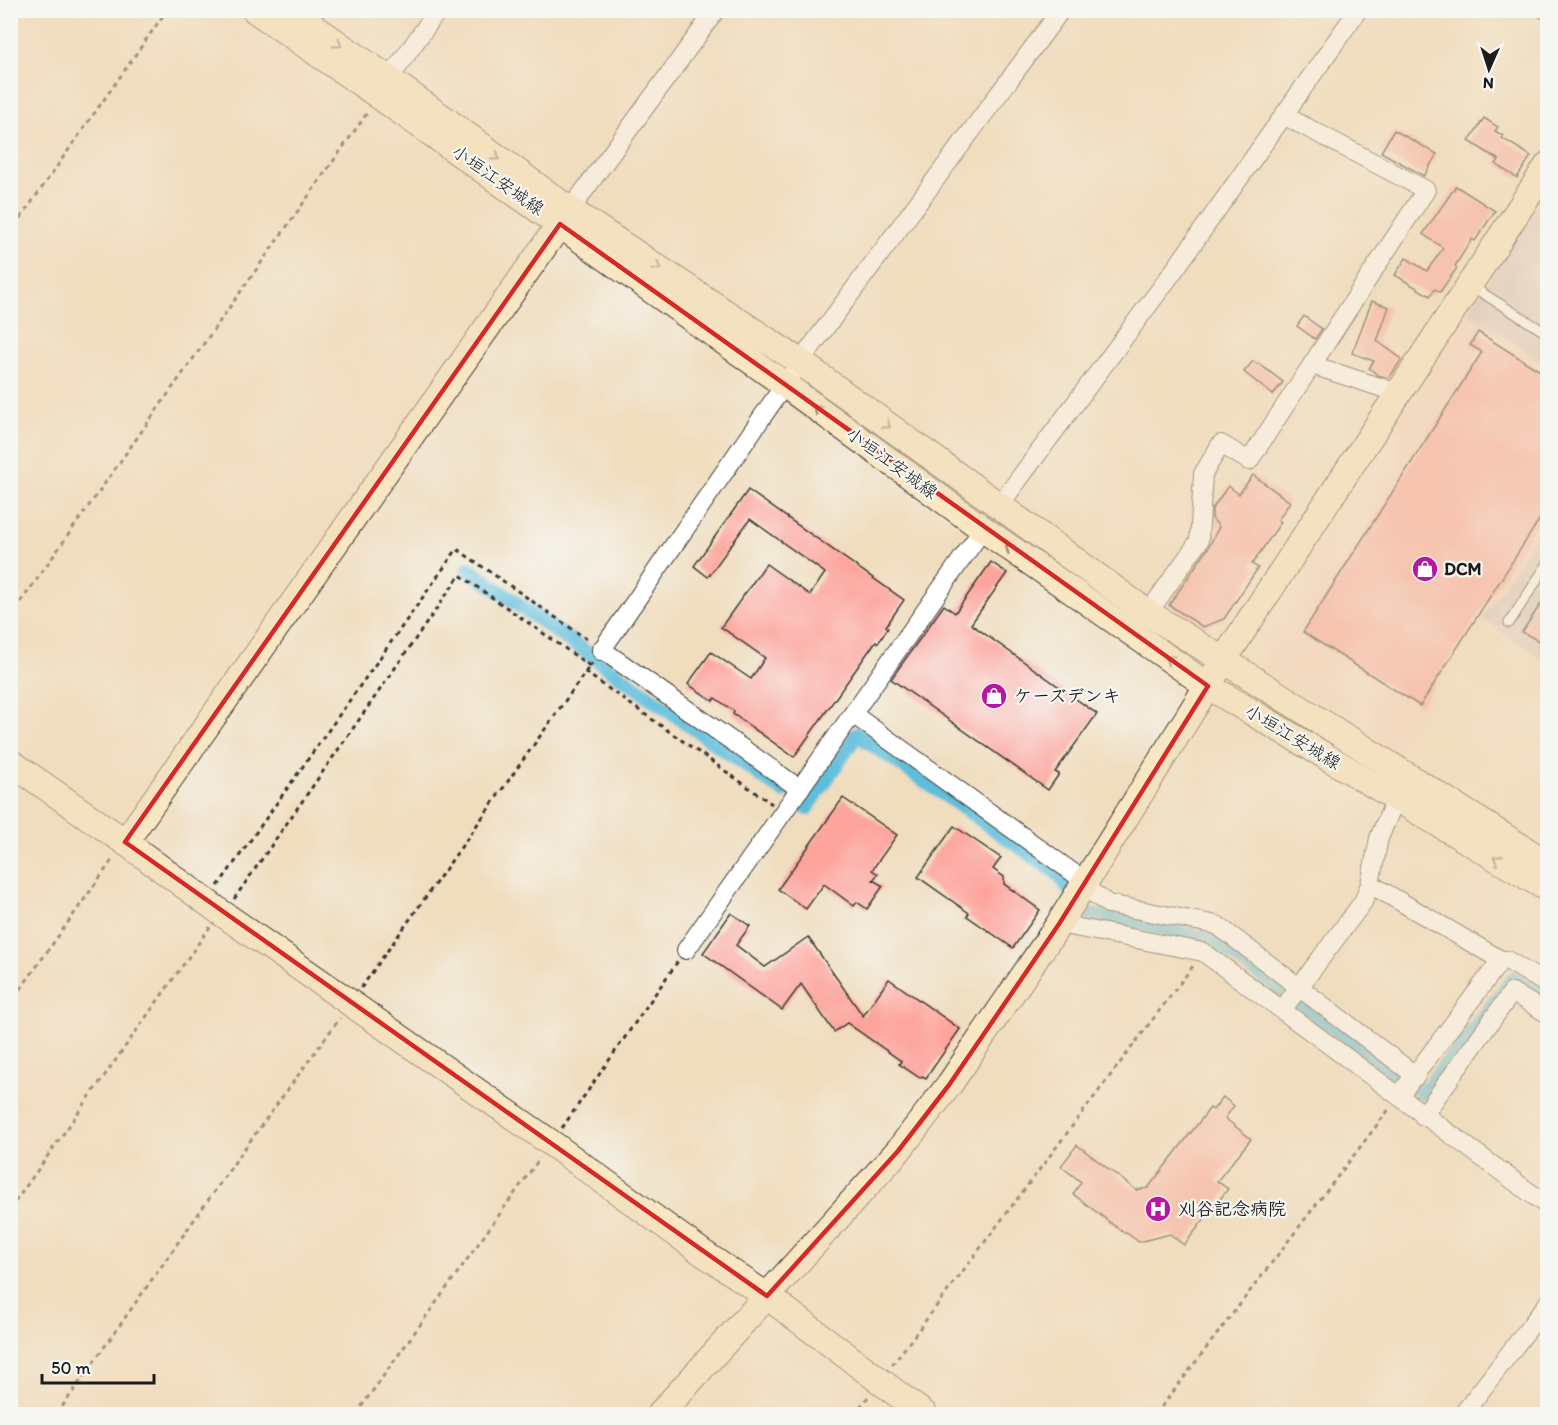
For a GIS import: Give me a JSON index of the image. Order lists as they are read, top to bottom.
{
  "streets": {
    "street": ["小垣江安城線"]
  },
  "places": {
    "shop": ["DCM", "ケーズデンキ"],
    "hospital": ["刈谷記念病院"]
  },
  "scale_bar": "50 m",
  "north": "bottom"
}
